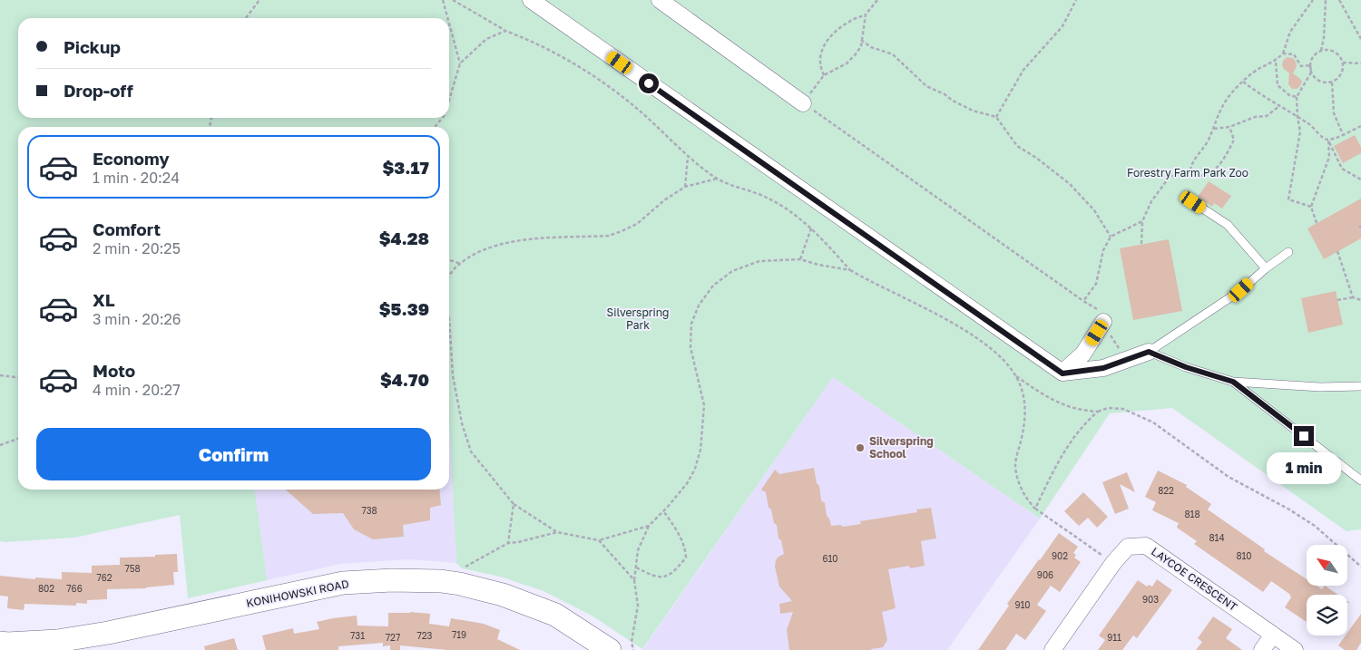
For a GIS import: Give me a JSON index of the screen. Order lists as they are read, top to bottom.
{
  "streets": {
    "street": ["LAYCOE CRESCENT", "KONIHOWSKI ROAD"]
  },
  "parks": ["Forestry Farm Park Zoo", "Silverspring Park"],
  "places": ["Silverspring School"],
  "house_numbers": [
    "822",
    "738",
    "818",
    "814",
    "902",
    "810",
    "610",
    "758",
    "906",
    "762",
    "802",
    "766",
    "903",
    "910",
    "719",
    "731",
    "723",
    "727",
    "911"
  ],
  "north": "top left",
  "page": {
    "banner": ["Pickup", "Drop-off"],
    "list": [
      {
        "name": "Economy",
        "note": "1 min · 20:24",
        "value": "$3.17"
      },
      {
        "name": "Comfort",
        "note": "2 min · 20:25",
        "value": "$4.28"
      },
      {
        "name": "XL",
        "note": "3 min · 20:26",
        "value": "$5.39"
      },
      {
        "name": "Moto",
        "note": "4 min · 20:27",
        "value": "$4.70"
      }
    ],
    "buttons": "Confirm",
    "bubble": "1 min"
  }
}
